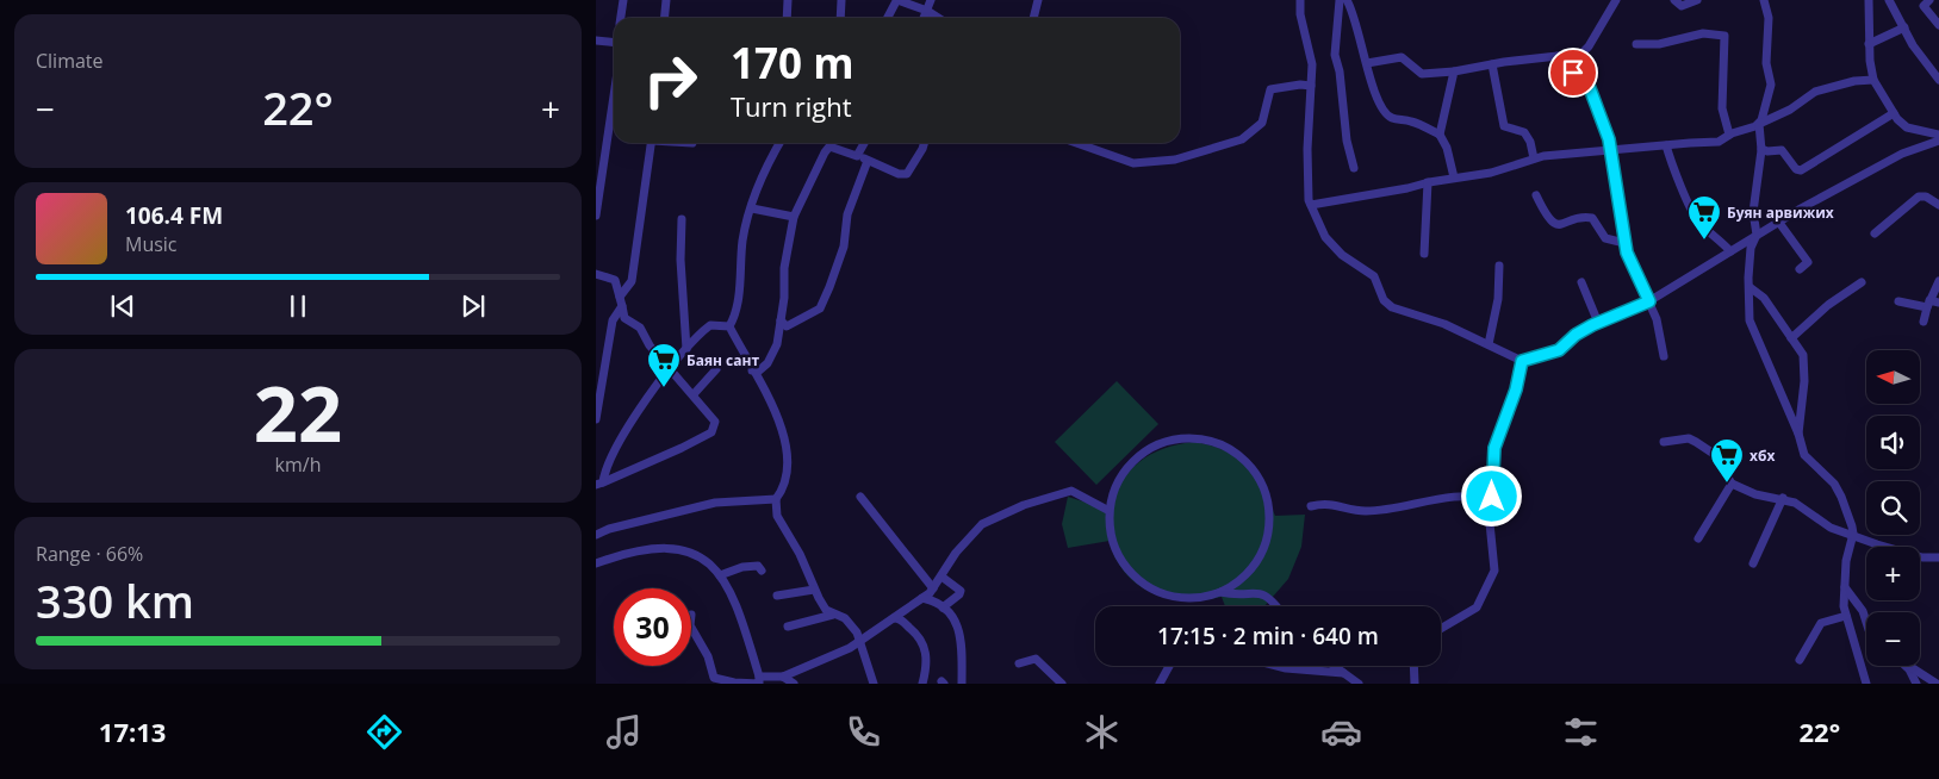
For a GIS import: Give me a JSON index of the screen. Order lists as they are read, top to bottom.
{
  "places": {
    "supermarket": ["Буян арвижих", "Баян сант", "хбх"]
  },
  "north": "left",
  "page": {
    "tile": [
      "Climate",
      ["22", "km/h"],
      ["Range · 66%", "330 km"]
    ],
    "turn": ["170 m", "Turn right"],
    "heat": ["−", "22°", "+"],
    "song": ["106.4 FM", "Music"],
    "map_buttons": ["+", "−"],
    "limit": "30",
    "trip": "17:15 · 2 min · 640 m",
    "tabs": ["17:13", "22°"]
  }
}
